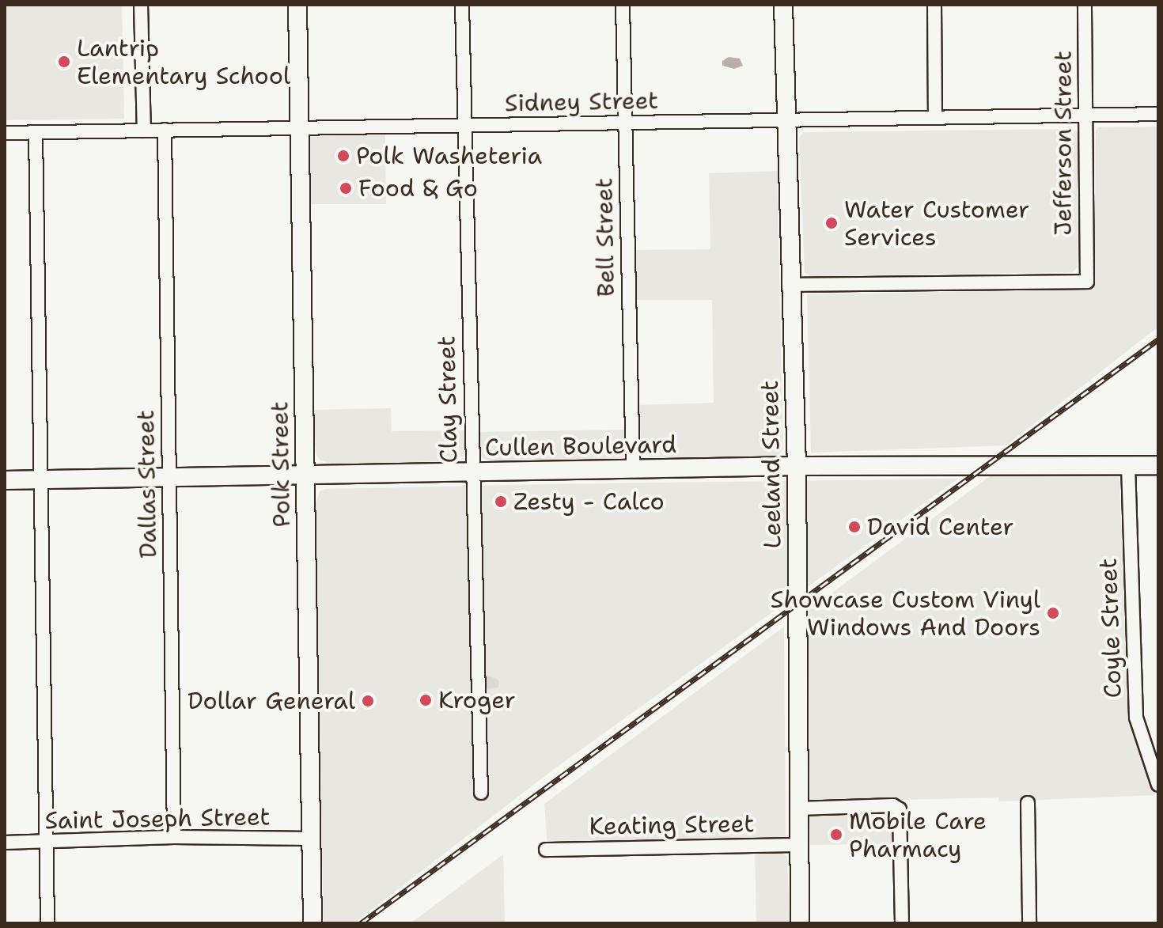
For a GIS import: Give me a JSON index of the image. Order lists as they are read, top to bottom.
{
  "streets": {
    "main road": ["Cullen Boulevard", "Polk Street", "Leeland Street"],
    "street": [
      "Sidney Street",
      "Jefferson Street",
      "Bell Street",
      "Clay Street",
      "Dallas Street",
      "Coyle Street",
      "Saint Joseph Street",
      "Keating Street"
    ]
  },
  "crossings": [
    ["Sidney Street", "Jefferson Street"],
    ["Sidney Street", "Bell Street"],
    ["Sidney Street", "Clay Street"],
    ["Sidney Street", "Polk Street"],
    ["Sidney Street", "Leeland Street"],
    ["Sidney Street", "Dallas Street"],
    ["Jefferson Street", "Leeland Street"],
    ["Bell Street", "Cullen Boulevard"],
    ["Clay Street", "Cullen Boulevard"],
    ["Cullen Boulevard", "Polk Street"],
    ["Cullen Boulevard", "Leeland Street"],
    ["Cullen Boulevard", "Dallas Street"],
    ["Cullen Boulevard", "Coyle Street"],
    ["Polk Street", "Saint Joseph Street"],
    ["Leeland Street", "Keating Street"],
    ["Dallas Street", "Saint Joseph Street"]
  ],
  "places": [
    "Lantrip Elementary School",
    "Polk Washeteria",
    "Food & Go",
    "Water Customer Services",
    "Zesty - Calco",
    "David Center",
    "Showcase Custom Vinyl Windows And Doors",
    "Kroger",
    "Dollar General",
    "Mobile Care Pharmacy"
  ]
}
